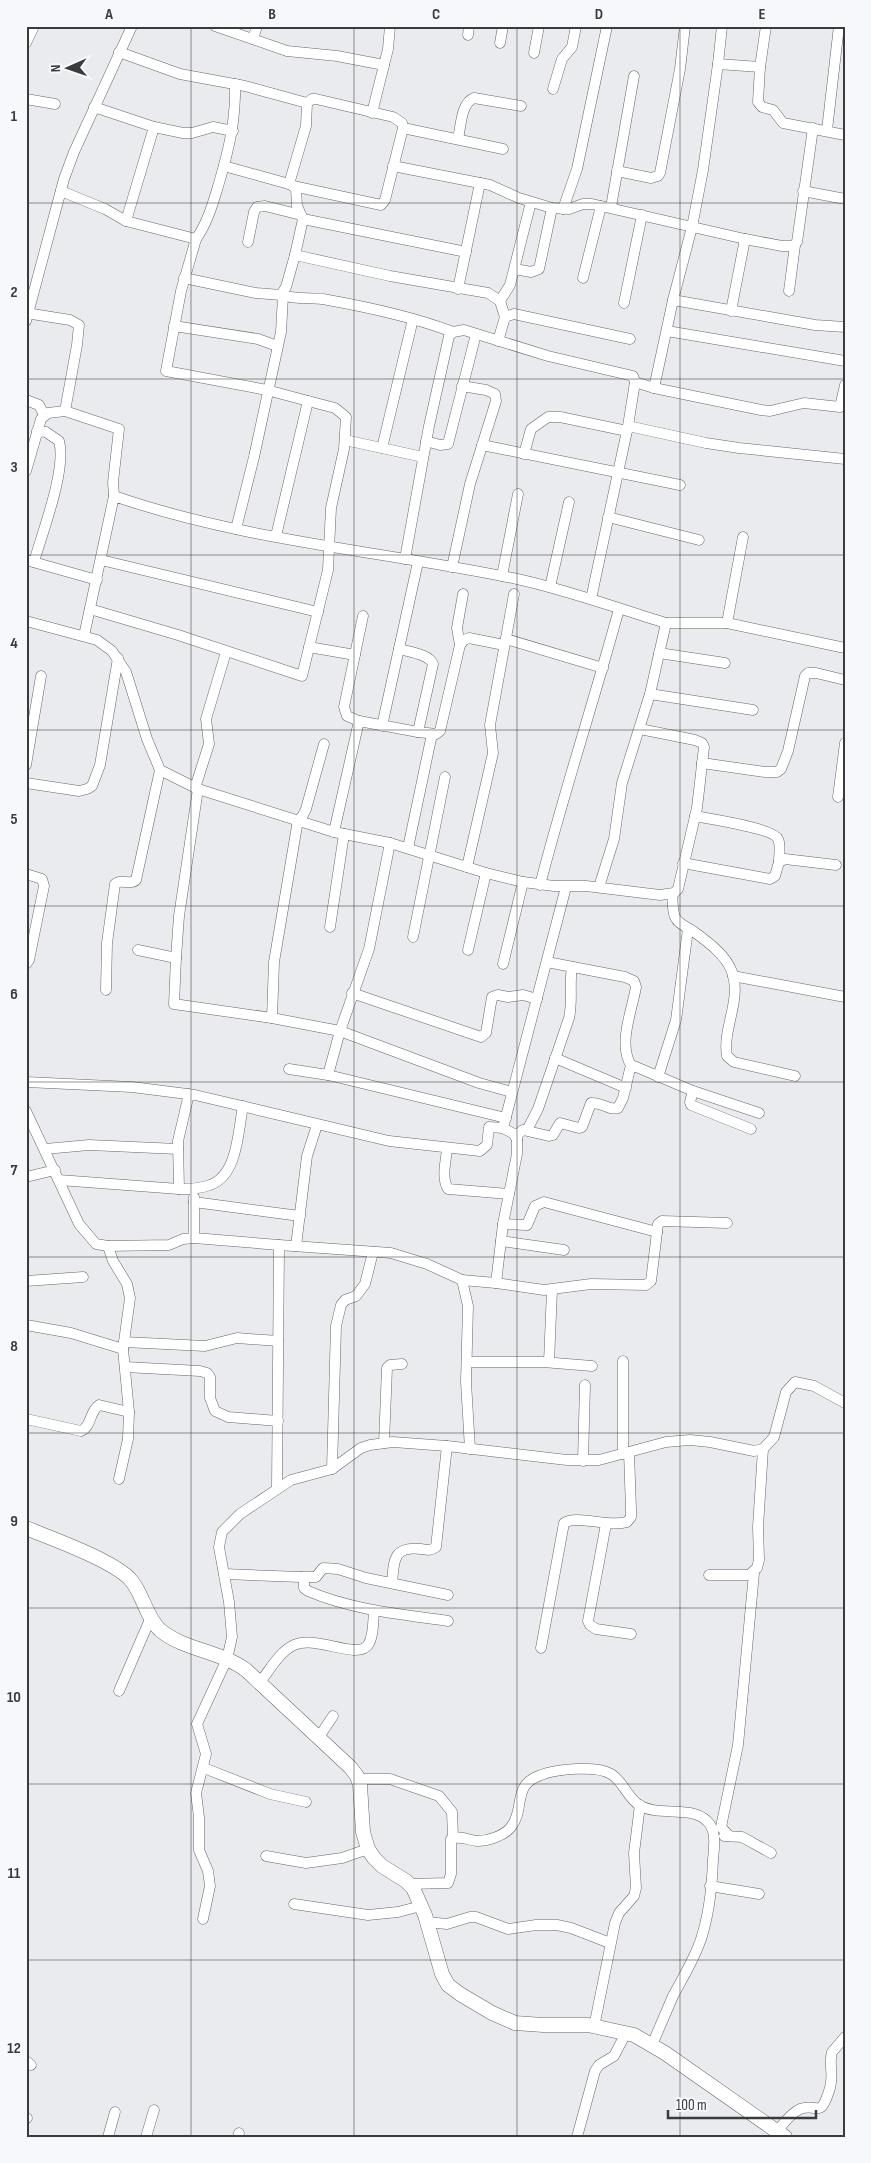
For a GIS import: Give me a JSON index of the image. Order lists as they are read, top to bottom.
{
  "scale_bar": "100 m",
  "north": "left",
  "grid": {
    "columns": [
      "A",
      "B",
      "C",
      "D",
      "E"
    ],
    "rows": [
      "1",
      "2",
      "3",
      "4",
      "5",
      "6",
      "7",
      "8",
      "9",
      "10",
      "11",
      "12"
    ]
  }
}
